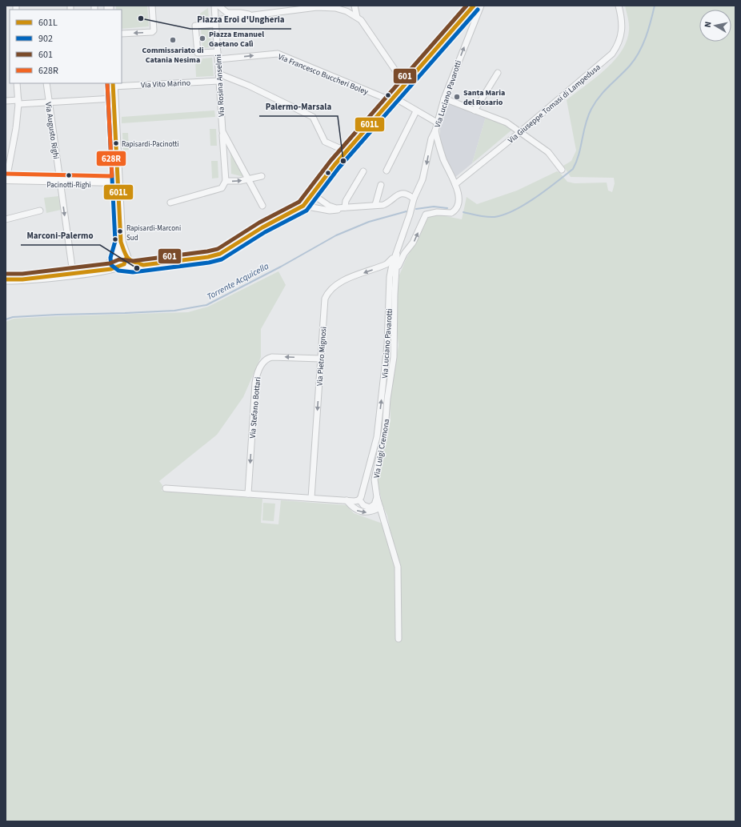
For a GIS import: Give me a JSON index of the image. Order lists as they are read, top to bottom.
{
  "streets": {
    "street": [
      "Via Francesco Buccheri Boley",
      "Via Vito Marino",
      "Via Rosina Anselmi",
      "Via Luciano Pavarotti",
      "Via Giuseppe Tomasi di Lampedusa",
      "Via Augusto Righi",
      "Via Pietro Mignosi",
      "Via Stefano Bottari",
      "Via Luigi Cremona"
    ]
  },
  "crossings": [
    ["Via Francesco Buccheri Boley", "Via Rosina Anselmi"],
    ["Via Francesco Buccheri Boley", "Via Luciano Pavarotti"],
    ["Via Vito Marino", "Via Rosina Anselmi"],
    ["Via Luciano Pavarotti", "Via Pietro Mignosi"],
    ["Via Luciano Pavarotti", "Via Luigi Cremona"],
    ["Via Giuseppe Tomasi di Lampedusa", "Via Luigi Cremona"],
    ["Via Pietro Mignosi", "Via Stefano Bottari"]
  ],
  "one_way": ["Via Augusto Righi", "Via Pietro Mignosi"],
  "water": ["Torrente Acquicella"],
  "places": [
    "Piazza Eroi d'Ungheria",
    "Piazza Emanuel Gaetano Calì",
    "Commissariato di Catania Nesima",
    "Santa Maria del Rosario",
    "Rapisardi-Pacinotti",
    "Palermo-Marsala",
    "Pacinotti-Righi",
    "Rapisardi-Marconi Sud",
    "Marconi-Palermo"
  ],
  "lines": [
    "transit line 601L",
    "transit line 601",
    "transit line 902",
    "transit line 628R"
  ],
  "legend": [
    "601L",
    "902",
    "601",
    "628R"
  ],
  "north": "left"
}
